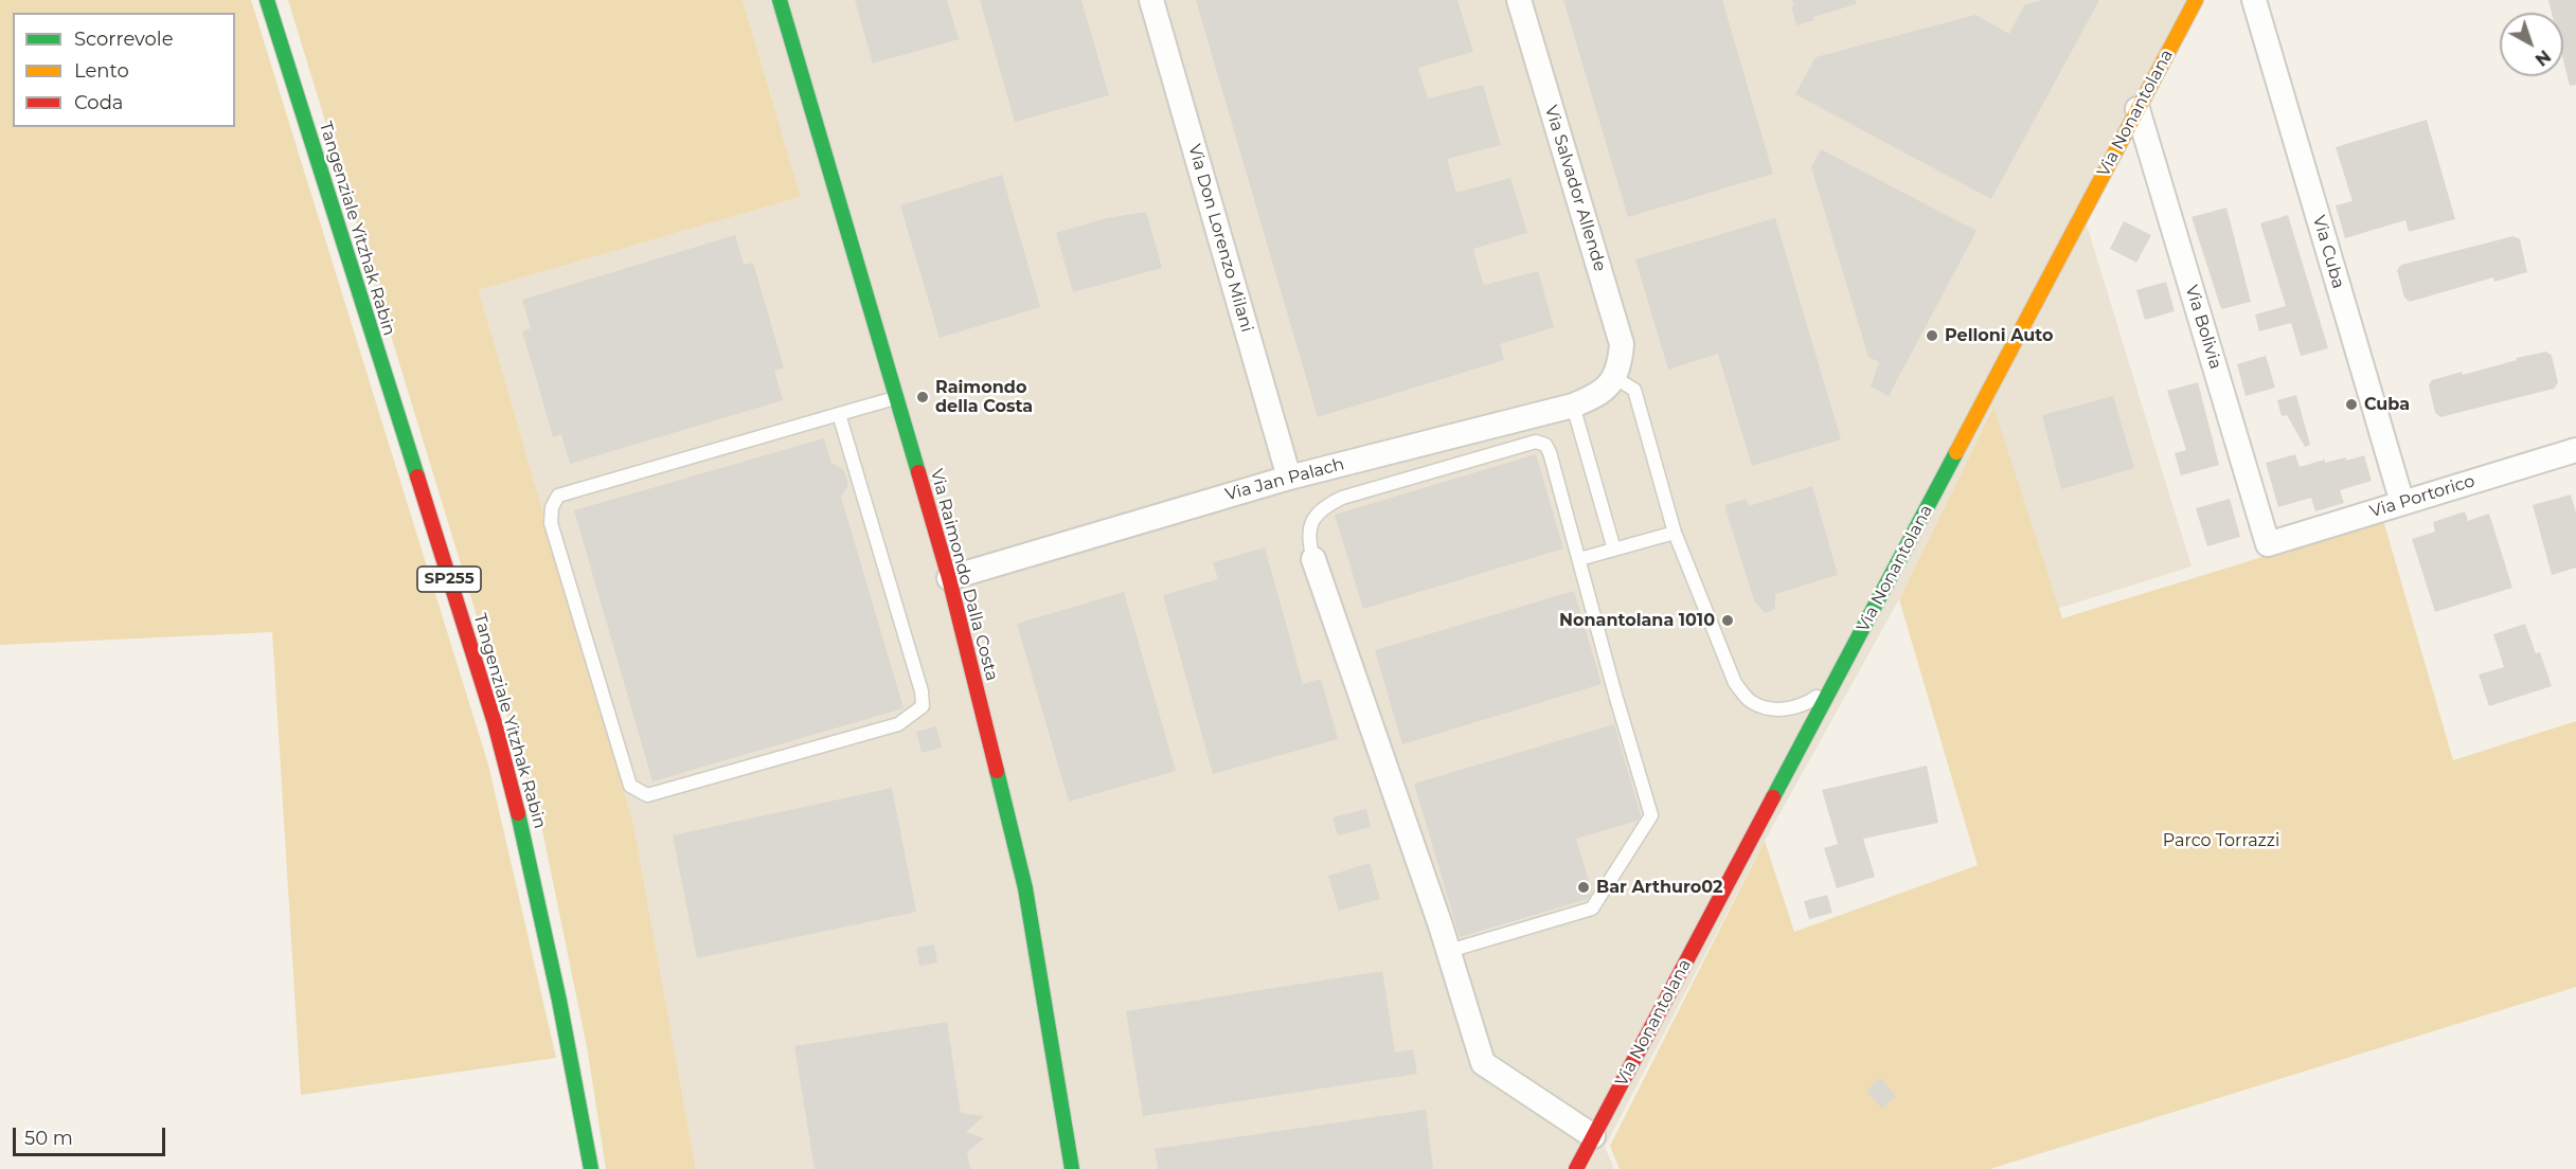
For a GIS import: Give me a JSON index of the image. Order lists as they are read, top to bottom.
{
  "streets": {
    "main road": [
      "Via Nonantolana",
      "Tangenziale Yitzhak Rabin",
      "Via Raimondo Dalla Costa",
      "SP255"
    ],
    "street": [
      "Via Salvador Allende",
      "Via Don Lorenzo Milani",
      "Via Cuba",
      "Via Bolivia",
      "Via Jan Palach",
      "Via Portorico"
    ]
  },
  "crossings": [
    ["Via Nonantolana", "Via Bolivia"],
    ["Via Salvador Allende", "Via Jan Palach"],
    ["Via Don Lorenzo Milani", "Via Jan Palach"],
    ["Via Cuba", "Via Portorico"],
    ["Via Bolivia", "Via Portorico"],
    ["Via Jan Palach", "Via Raimondo Dalla Costa"]
  ],
  "parks": ["Parco Torrazzi"],
  "places": [
    "Pelloni Auto",
    "Raimondo della Costa",
    "Cuba",
    "Nonantolana 1010",
    "Bar Arthuro02"
  ],
  "legend": ["Scorrevole", "Lento", "Coda"],
  "scale_bar": "50 m",
  "north": "bottom right"
}
